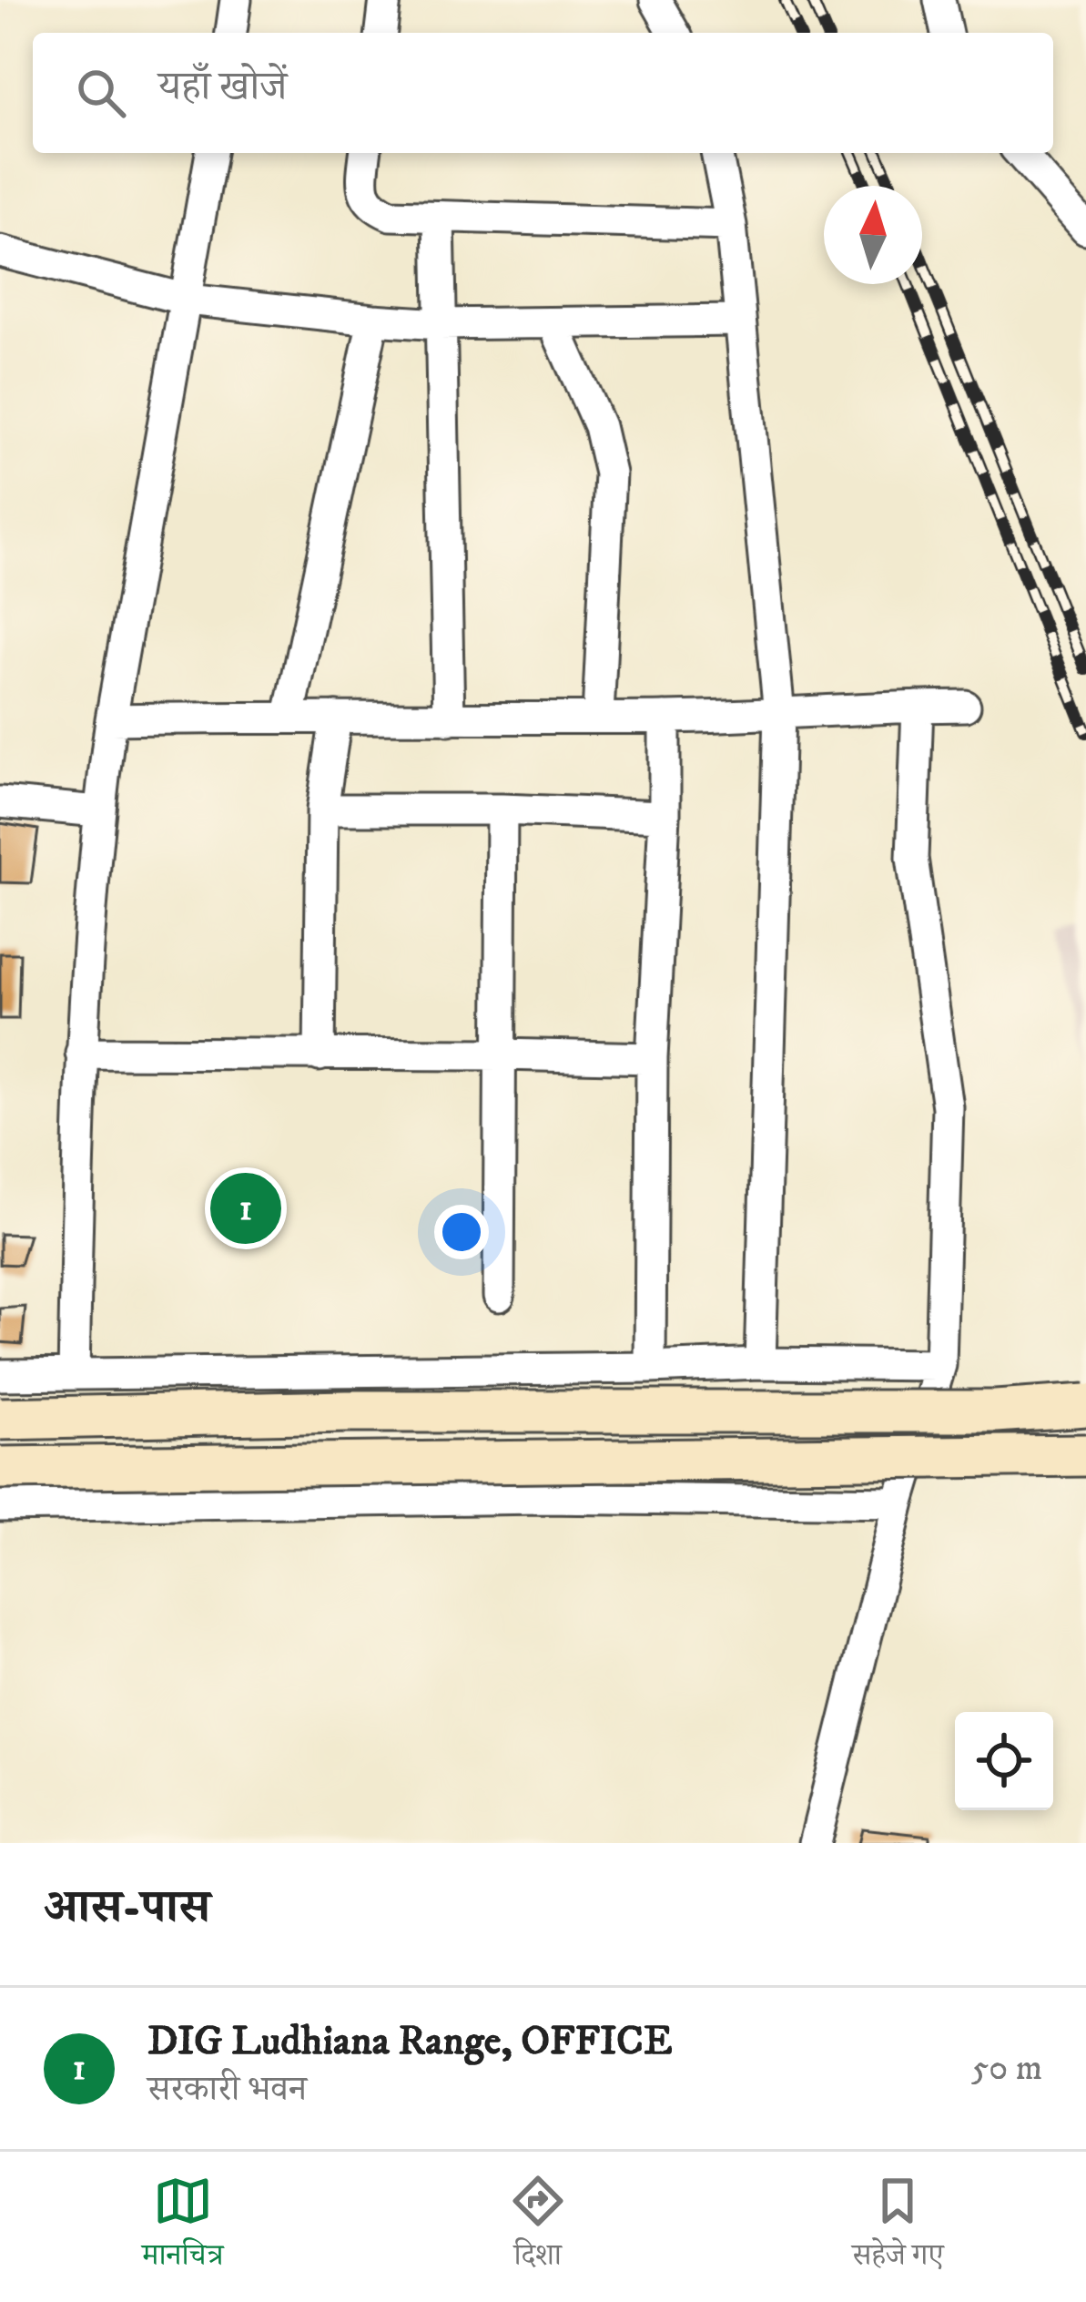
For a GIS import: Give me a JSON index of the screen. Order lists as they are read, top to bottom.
{
  "north": "top",
  "page": {
    "search": "यहाँ खोजें",
    "pins": "1",
    "heading": "आस-पास",
    "list": [
      {
        "mark": "1",
        "name": "DIG Ludhiana Range, OFFICE",
        "note": "सरकारी भवन",
        "value": "50 m"
      }
    ],
    "nav": ["मानचित्र", "दिशा", "सहेजे गए"]
  }
}
